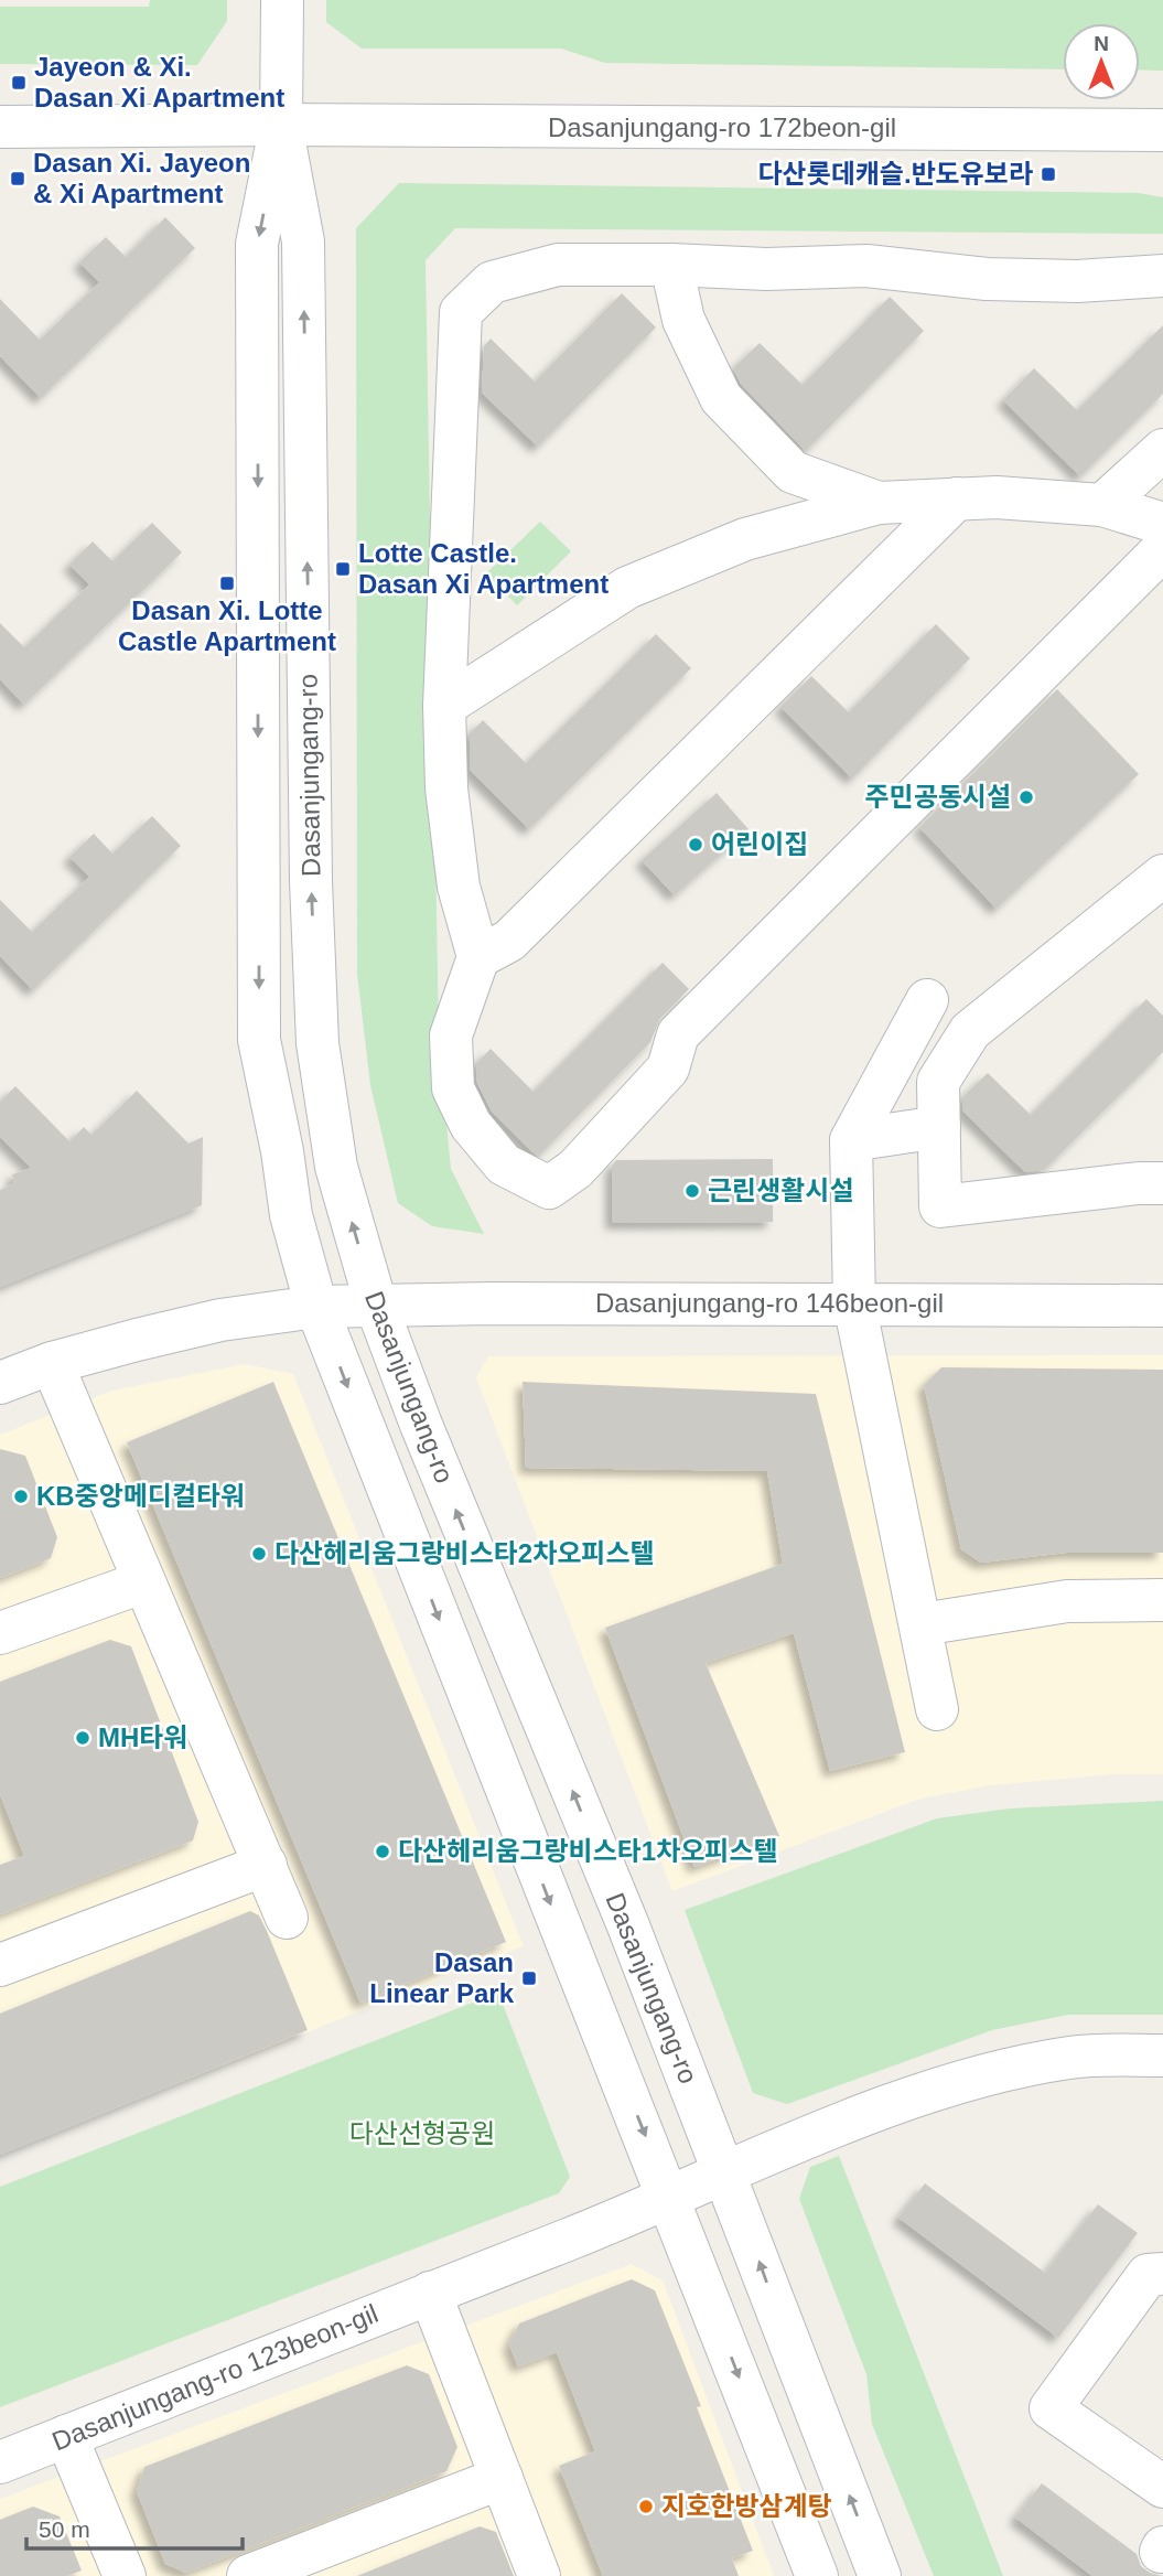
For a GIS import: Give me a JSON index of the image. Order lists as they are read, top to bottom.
{
  "streets": {
    "street": [
      "Dasanjungang-ro 172beon-gil",
      "Dasanjungang-ro",
      "Dasanjungang-ro 146beon-gil",
      "Dasanjungang-ro 123beon-gil"
    ]
  },
  "crossings": [
    ["Dasanjungang-ro 172beon-gil", "Dasanjungang-ro"],
    ["Dasanjungang-ro", "Dasanjungang-ro 146beon-gil"],
    ["Dasanjungang-ro", "Dasanjungang-ro 123beon-gil"]
  ],
  "parks": ["다산선형공원"],
  "places": {
    "transit": [
      "Jayeon & Xi. Dasan Xi Apartment",
      "다산롯데캐슬.반도유보라",
      "Dasan Xi. Jayeon & Xi Apartment",
      "Lotte Castle. Dasan Xi Apartment",
      "Dasan Xi. Lotte Castle Apartment",
      "Dasan Linear Park"
    ],
    "other": [
      "주민공동시설",
      "어린이집",
      "근린생활시설",
      "KB중앙메디컬타워",
      "다산헤리움그랑비스타2차오피스텔",
      "MH타워",
      "다산헤리움그랑비스타1차오피스텔",
      "지호한방삼계탕"
    ]
  },
  "scale_bar": "50 m",
  "north": "top"
}
